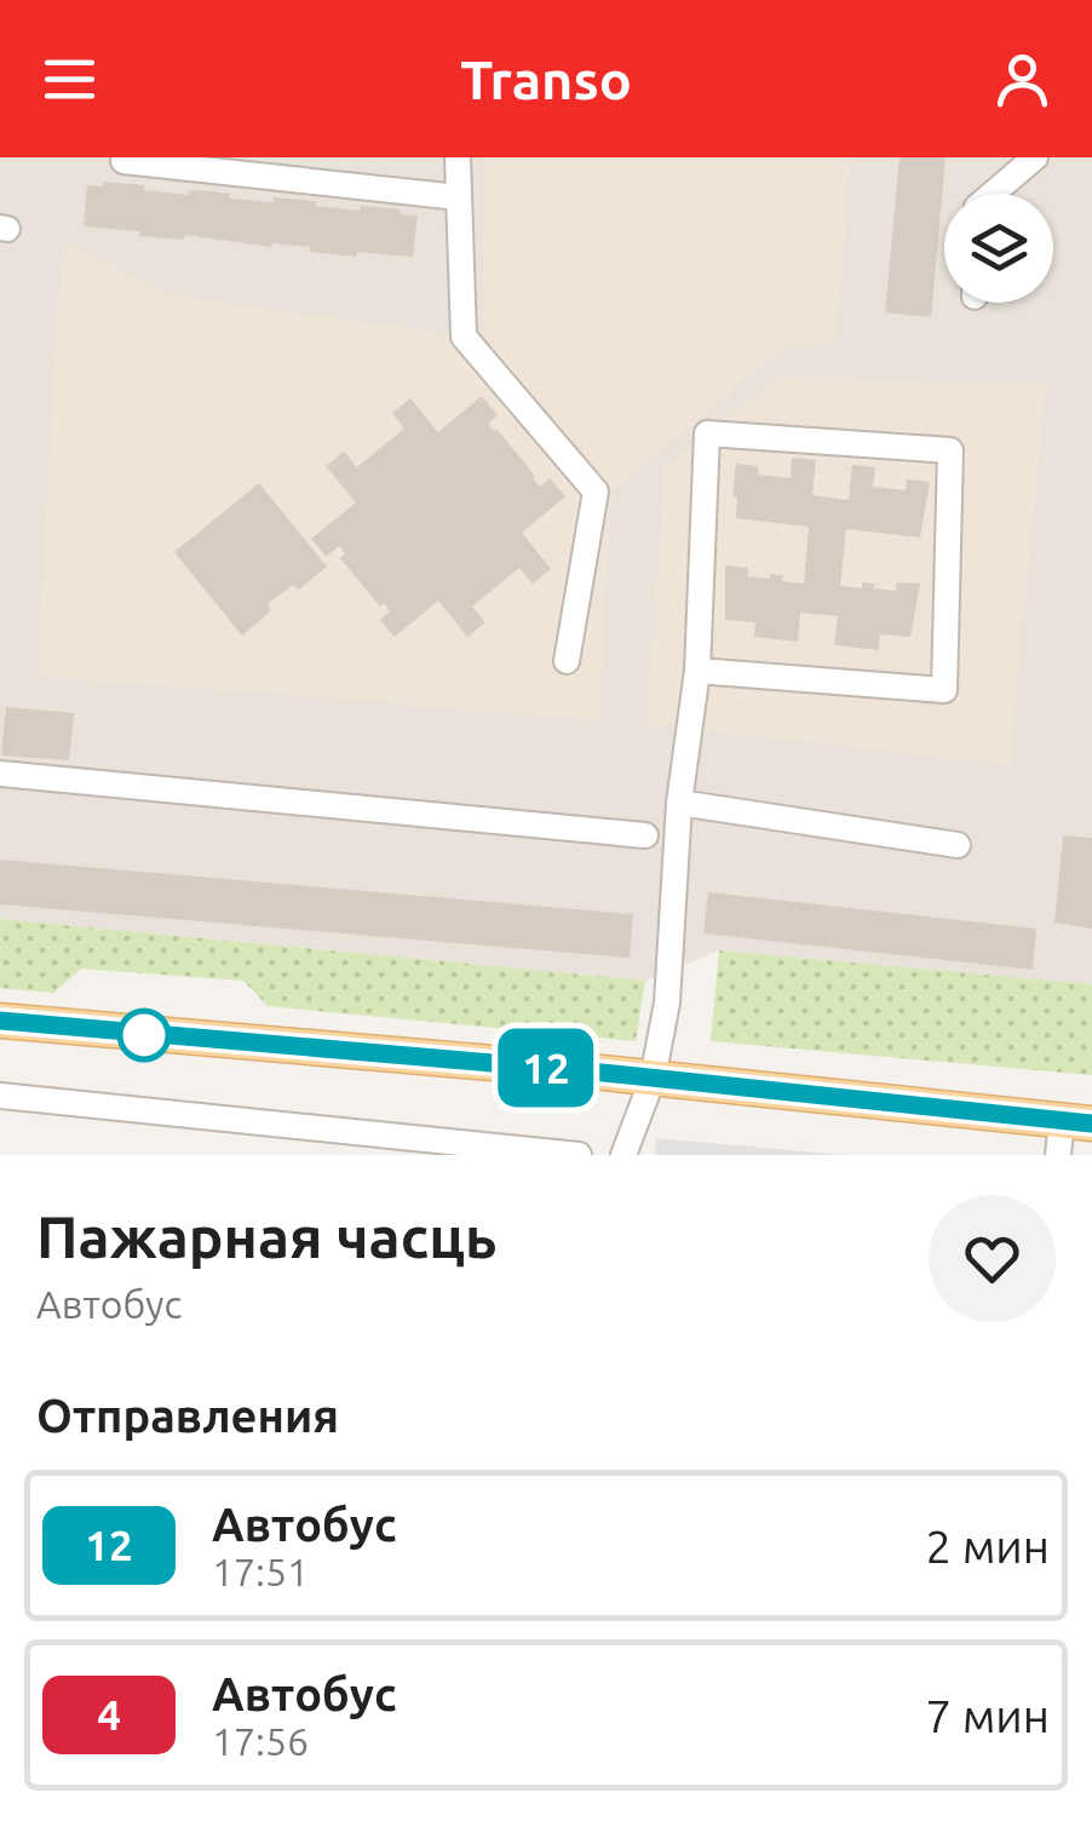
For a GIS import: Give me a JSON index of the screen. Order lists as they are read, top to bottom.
{
  "lines": ["bus line 12"],
  "page": {
    "header": "Transo",
    "on_map": "12",
    "heading": [
      ["Пажарная часць", "Автобус"],
      "Отправления"
    ],
    "list": [
      {
        "mark": "12",
        "name": "Автобус",
        "note": "17:51",
        "value": "2 мин"
      },
      {
        "mark": "4",
        "name": "Автобус",
        "note": "17:56",
        "value": "7 мин"
      }
    ]
  }
}
